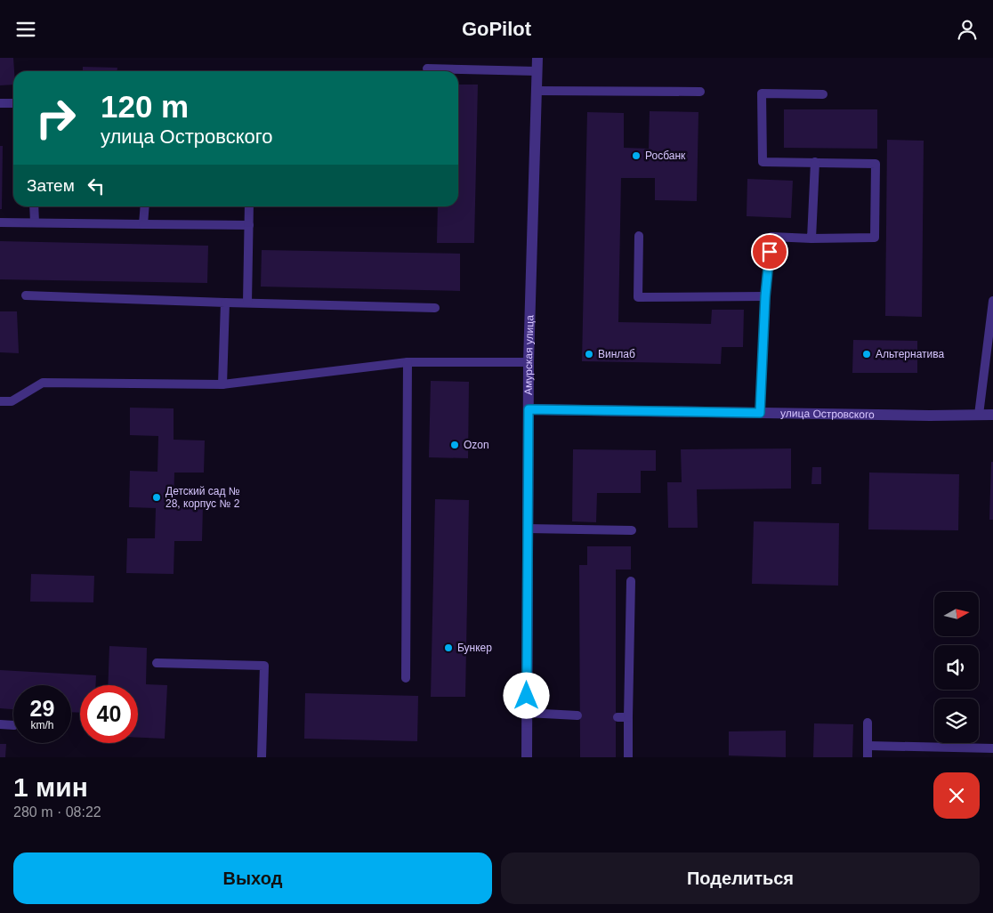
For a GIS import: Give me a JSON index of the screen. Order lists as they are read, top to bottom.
{
  "streets": {
    "street": ["Амурская улица", "улица Островского"]
  },
  "crossings": [
    ["Амурская улица", "улица Островского"]
  ],
  "places": [
    "Росбанк",
    "Винлаб",
    "Альтернатива",
    "Ozon",
    "Детский сад № 28, корпус № 2",
    "Бункер"
  ],
  "north": "right",
  "page": {
    "header": "GoPilot",
    "turn": ["120 m", "улица Островского"],
    "then": "Затем",
    "speed": "29 km/h",
    "limit": "40",
    "heading": ["1 мин", "280 m · 08:22"],
    "buttons": ["Выход", "Поделиться"]
  }
}
